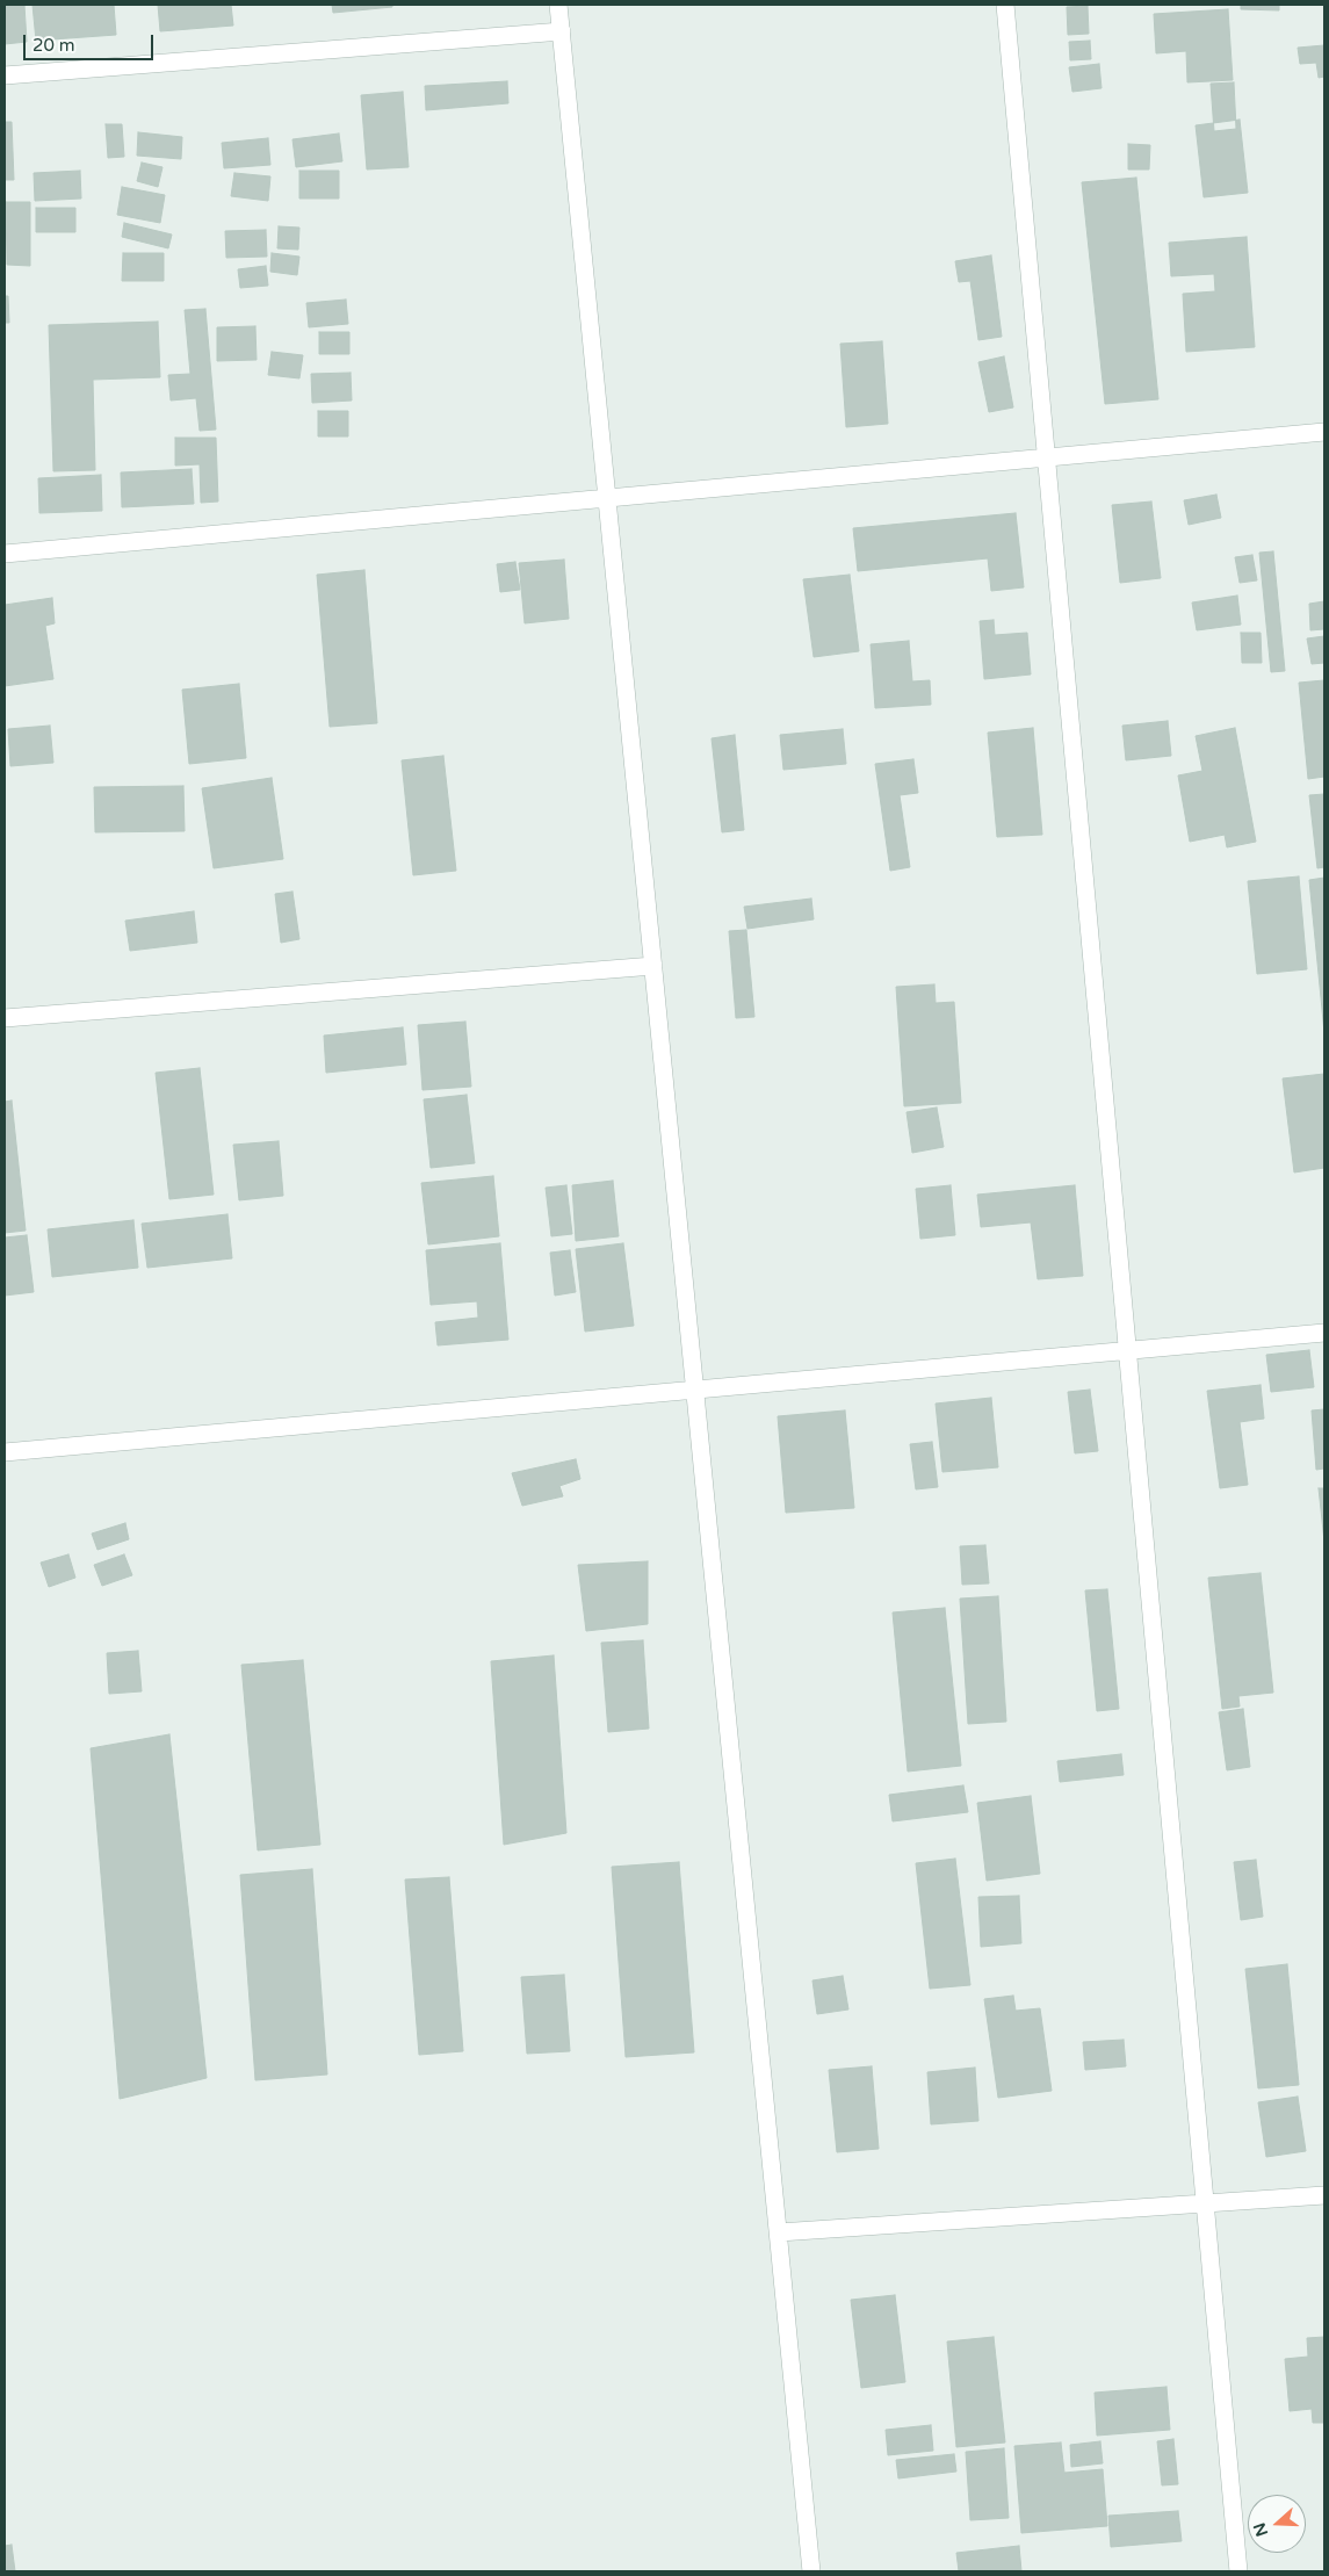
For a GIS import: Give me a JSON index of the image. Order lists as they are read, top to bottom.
{
  "scale_bar": "20 m",
  "north": "left"
}
